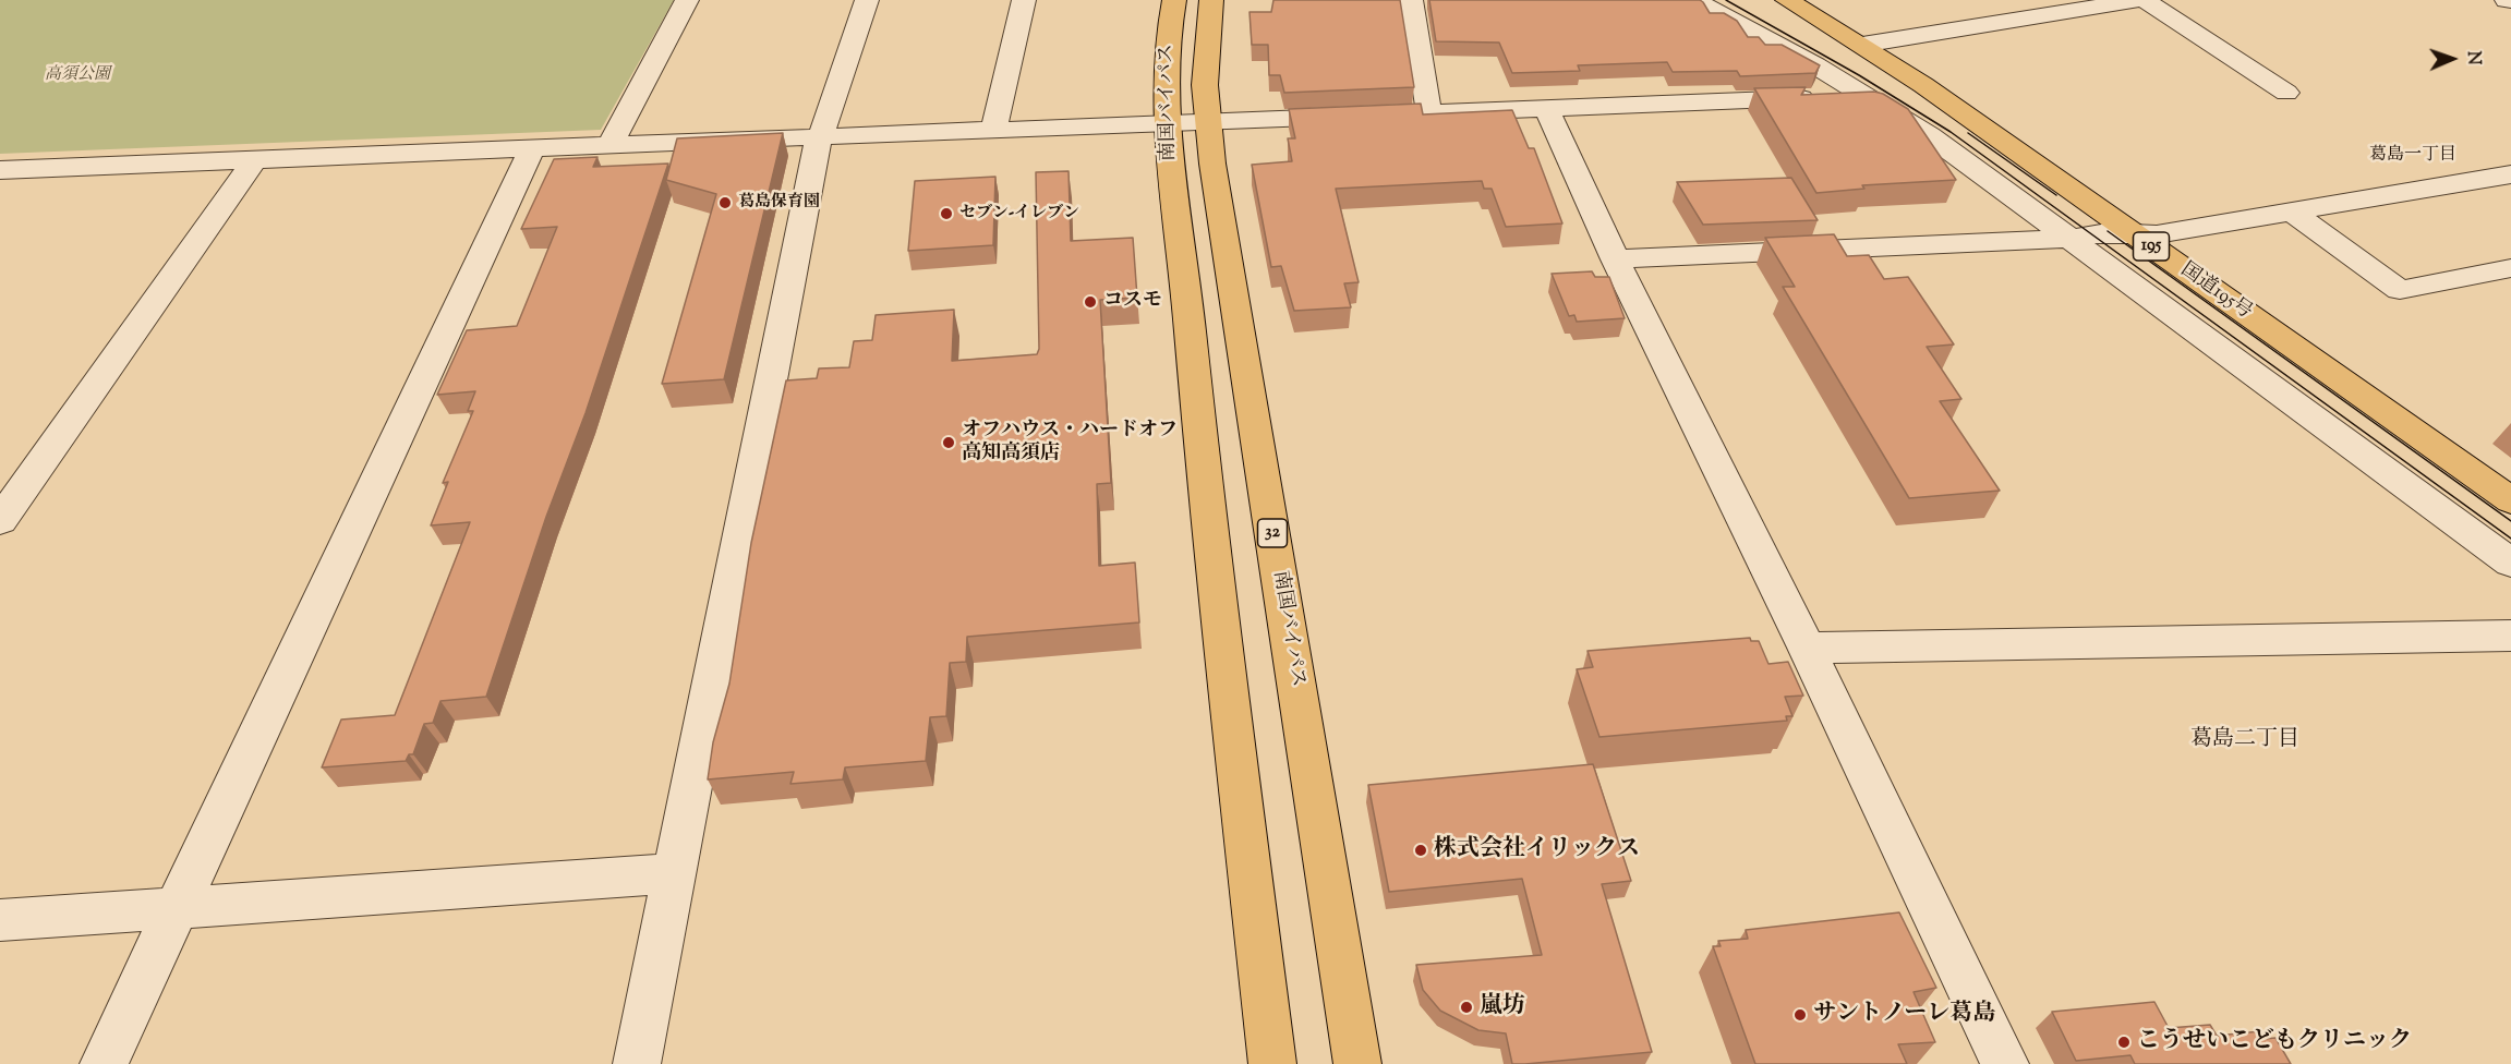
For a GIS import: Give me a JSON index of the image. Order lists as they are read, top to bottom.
{
  "streets": {
    "highway": [
      "南国バイパス",
      "195",
      "国道195号",
      "32"
    ]
  },
  "districts": ["葛島一丁目", "葛島二丁目"],
  "parks": ["高須公園"],
  "places": [
    "葛島保育園",
    "セブン-イレブン",
    "コスモ",
    "オフハウス・ハードオフ 高知高須店",
    "株式会社イリックス",
    "嵐坊",
    "サントノーレ葛島",
    "こうせいこどもクリニック"
  ],
  "north": "right"
}
